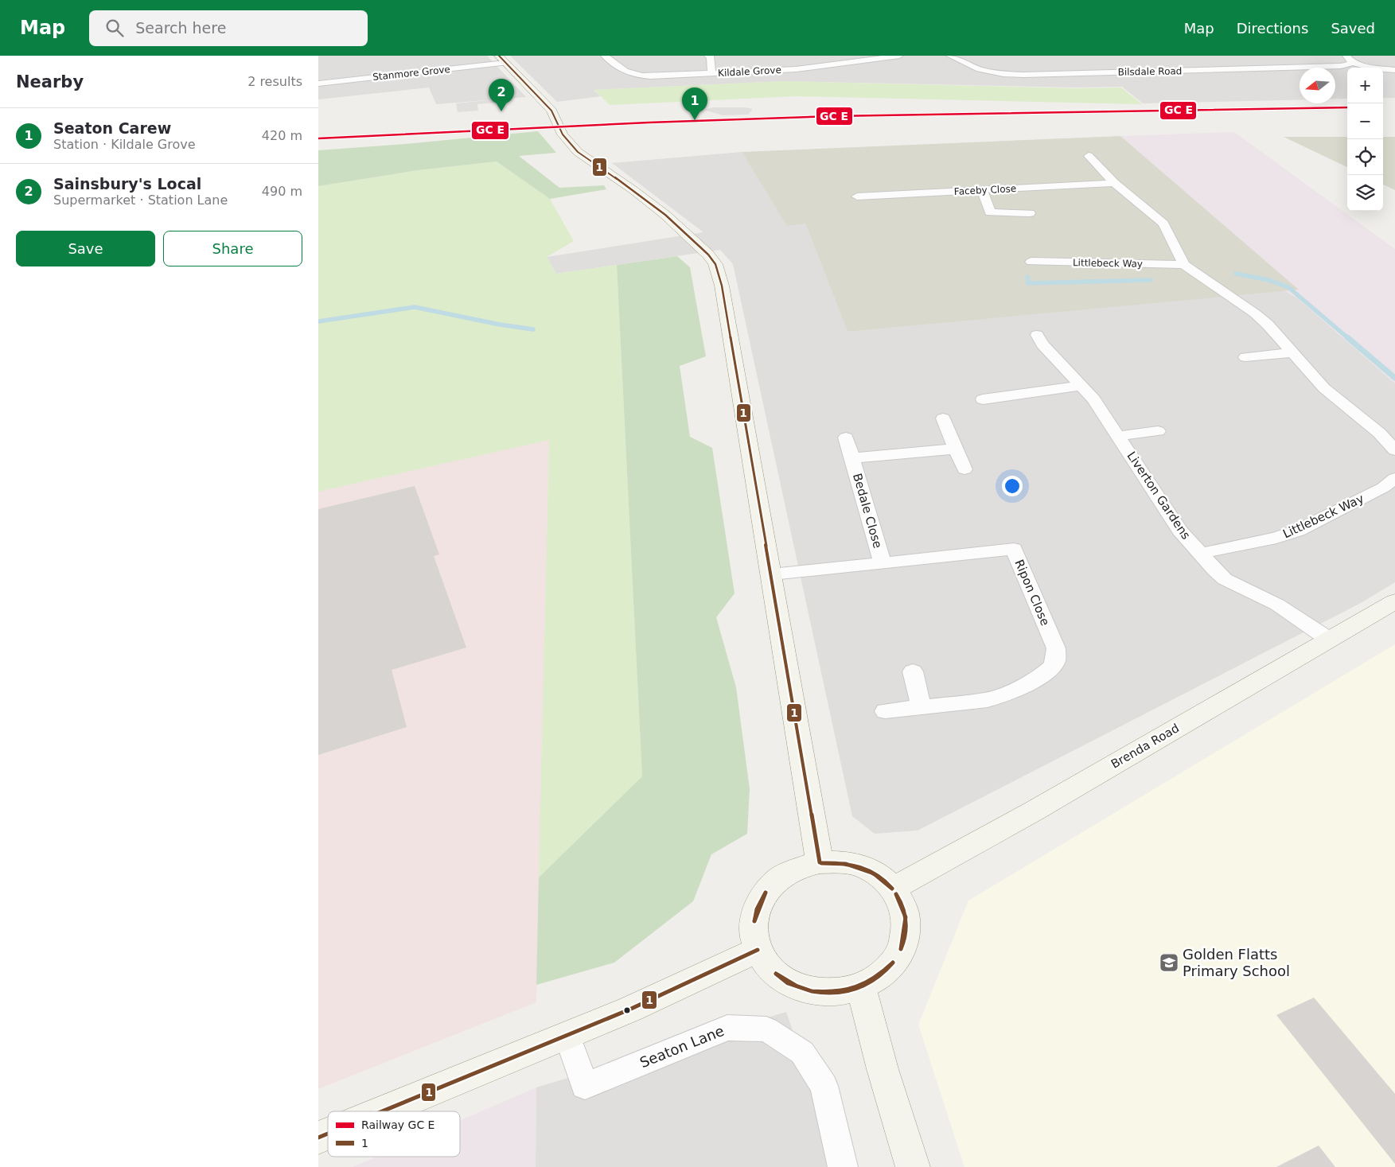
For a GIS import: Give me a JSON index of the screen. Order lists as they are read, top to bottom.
{
  "streets": {
    "main road": ["Brenda Road"],
    "street": [
      "Kildale Grove",
      "Bilsdale Road",
      "Stanmore Grove",
      "Faceby Close",
      "Littlebeck Way",
      "Liverton Gardens",
      "Bedale Close",
      "Ripon Close",
      "Seaton Lane"
    ]
  },
  "crossings": [
    ["Littlebeck Way", "Liverton Gardens"],
    ["Liverton Gardens", "Brenda Road"],
    ["Bedale Close", "Ripon Close"]
  ],
  "places": {
    "school or university": ["Golden Flatts Primary School"]
  },
  "lines": ["transit line 1"],
  "legend": ["Railway GC E", "1"],
  "north": "left",
  "page": {
    "header": "Map",
    "search": "Search here",
    "nav": ["Map", "Directions", "Saved"],
    "heading": ["Nearby", "2 results"],
    "map_buttons": ["+", "−"],
    "pins": ["2", "1"],
    "list": [
      {
        "mark": "1",
        "name": "Seaton Carew",
        "note": "Station · Kildale Grove",
        "value": "420 m"
      },
      {
        "mark": "2",
        "name": "Sainsbury's Local",
        "note": "Supermarket · Station Lane",
        "value": "490 m"
      }
    ],
    "buttons": ["Save", "Share"]
  }
}
